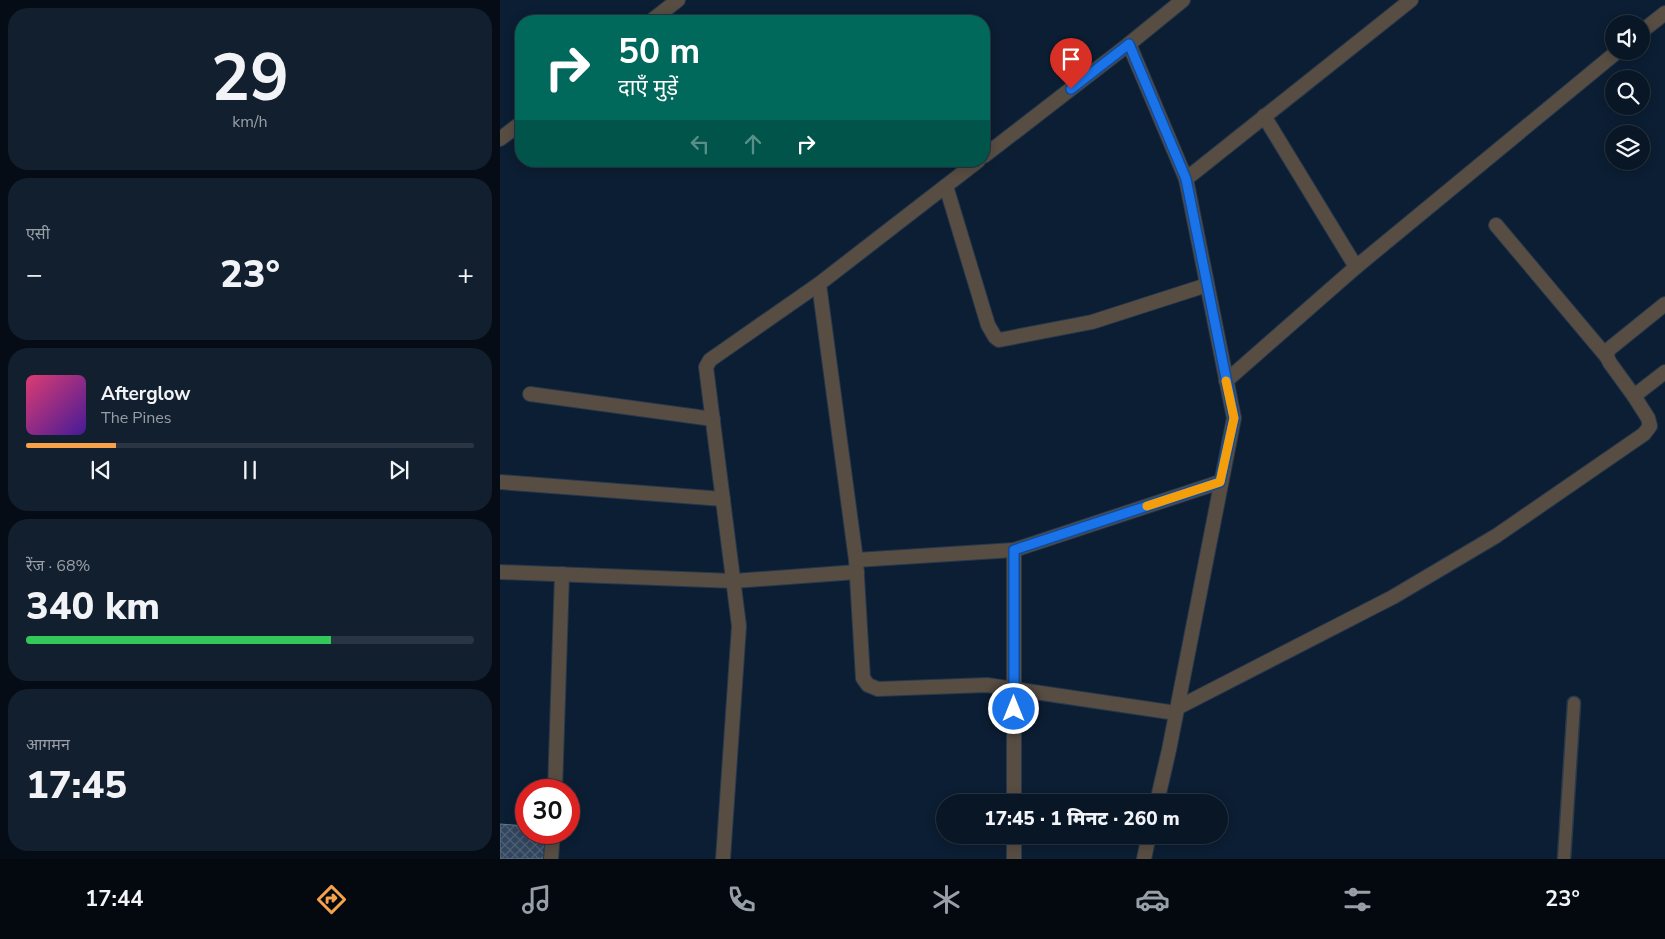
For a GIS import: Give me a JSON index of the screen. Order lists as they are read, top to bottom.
{
  "page": {
    "tile": [
      ["29", "km/h"],
      "एसी",
      ["रेंज · 68%", "340 km"],
      ["आगमन", "17:45"]
    ],
    "turn": ["50 m", "दाएँ मुड़ें"],
    "heat": ["−", "23°", "+"],
    "song": ["Afterglow", "The Pines"],
    "limit": "30",
    "trip": "17:45 · 1 मिनट · 260 m",
    "tabs": ["17:44", "23°"]
  }
}
